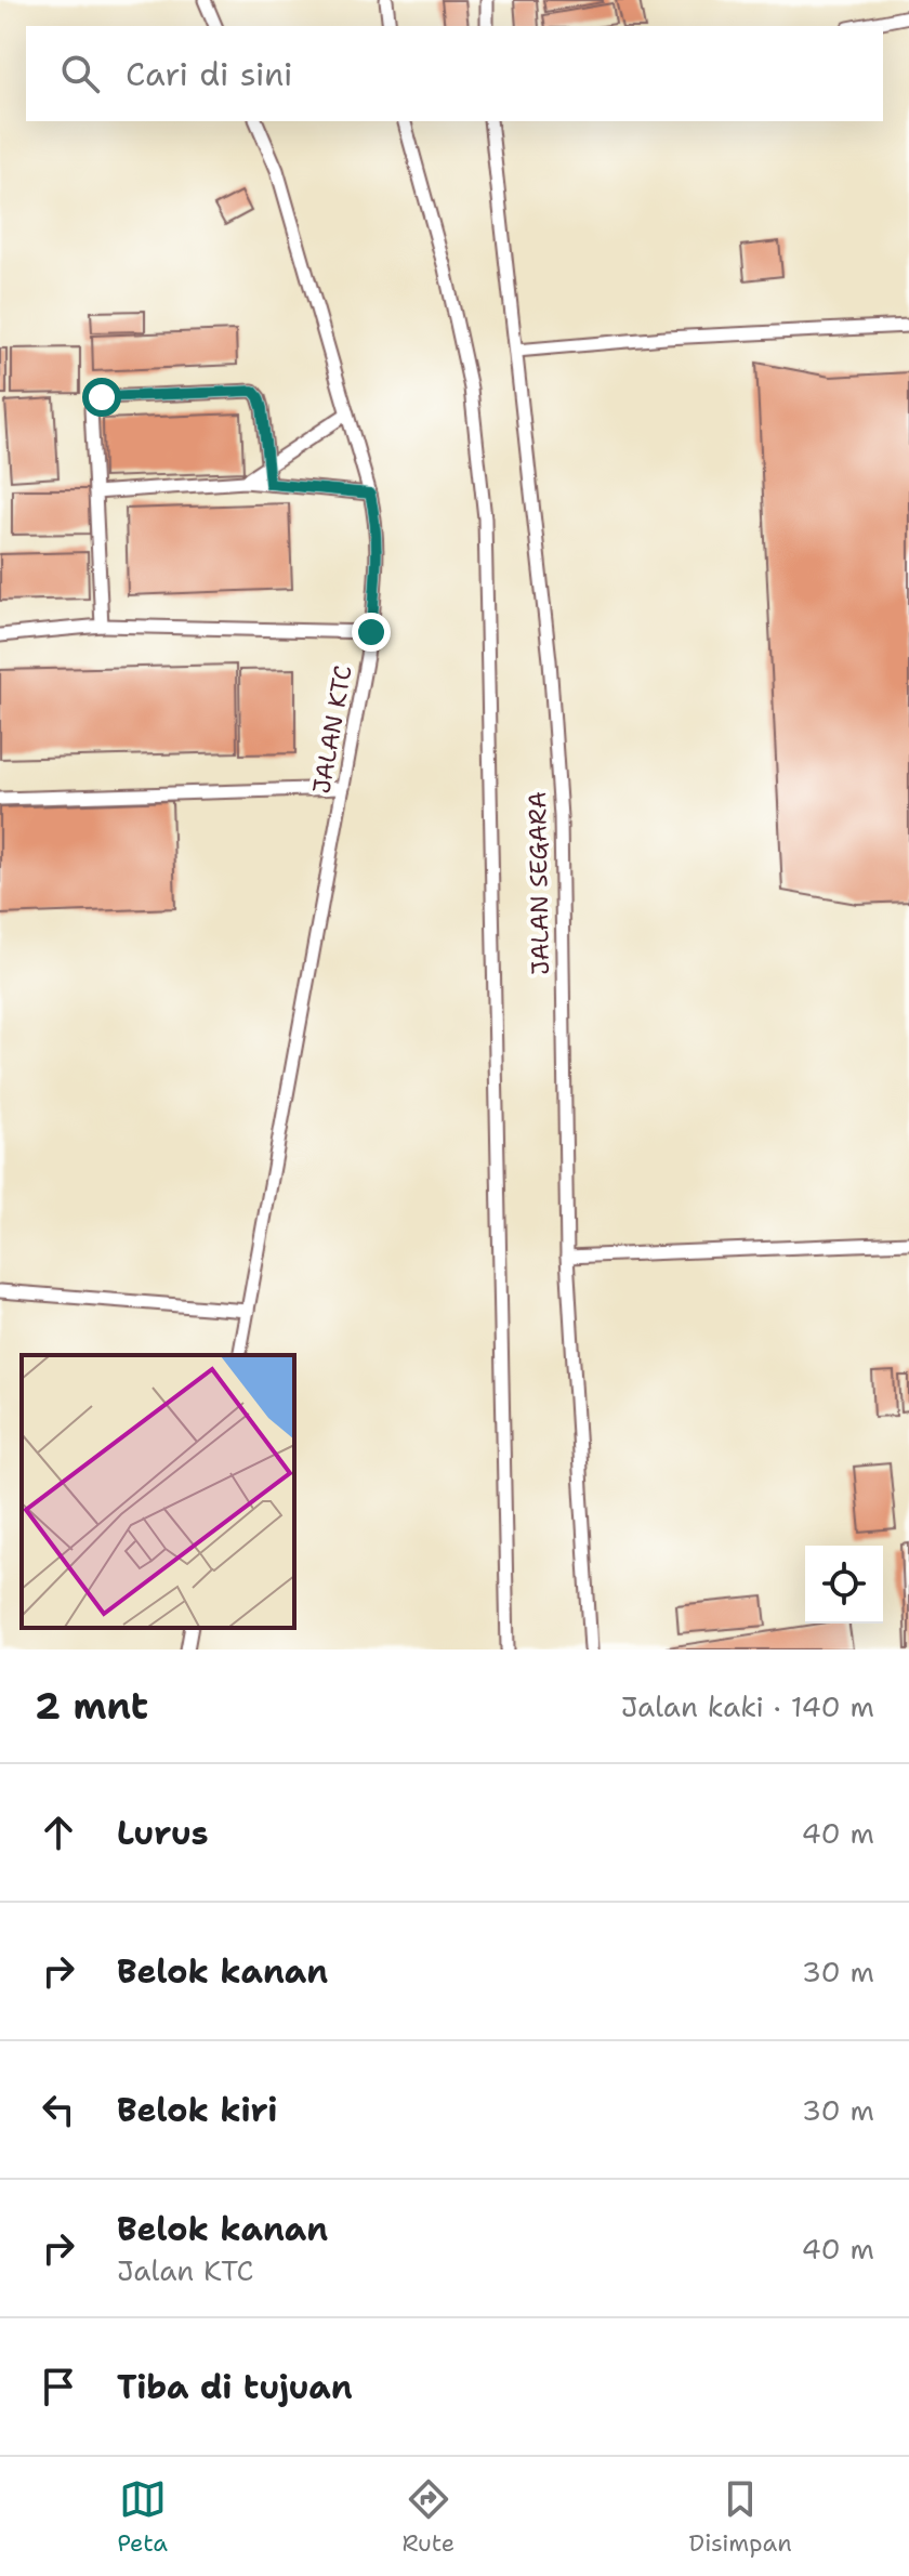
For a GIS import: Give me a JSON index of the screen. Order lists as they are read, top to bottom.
{
  "streets": {
    "lane": ["JALAN KTC", "JALAN SEGARA"]
  },
  "page": {
    "search": "Cari di sini",
    "heading": ["2 mnt", "Jalan kaki · 140 m"],
    "list": [
      ["Lurus", "40 m"],
      ["Belok kanan", "30 m"],
      ["Belok kiri", "30 m"],
      ["Belok kanan", "Jalan KTC", "40 m"],
      "Tiba di tujuan"
    ],
    "nav": ["Peta", "Rute", "Disimpan"]
  }
}
